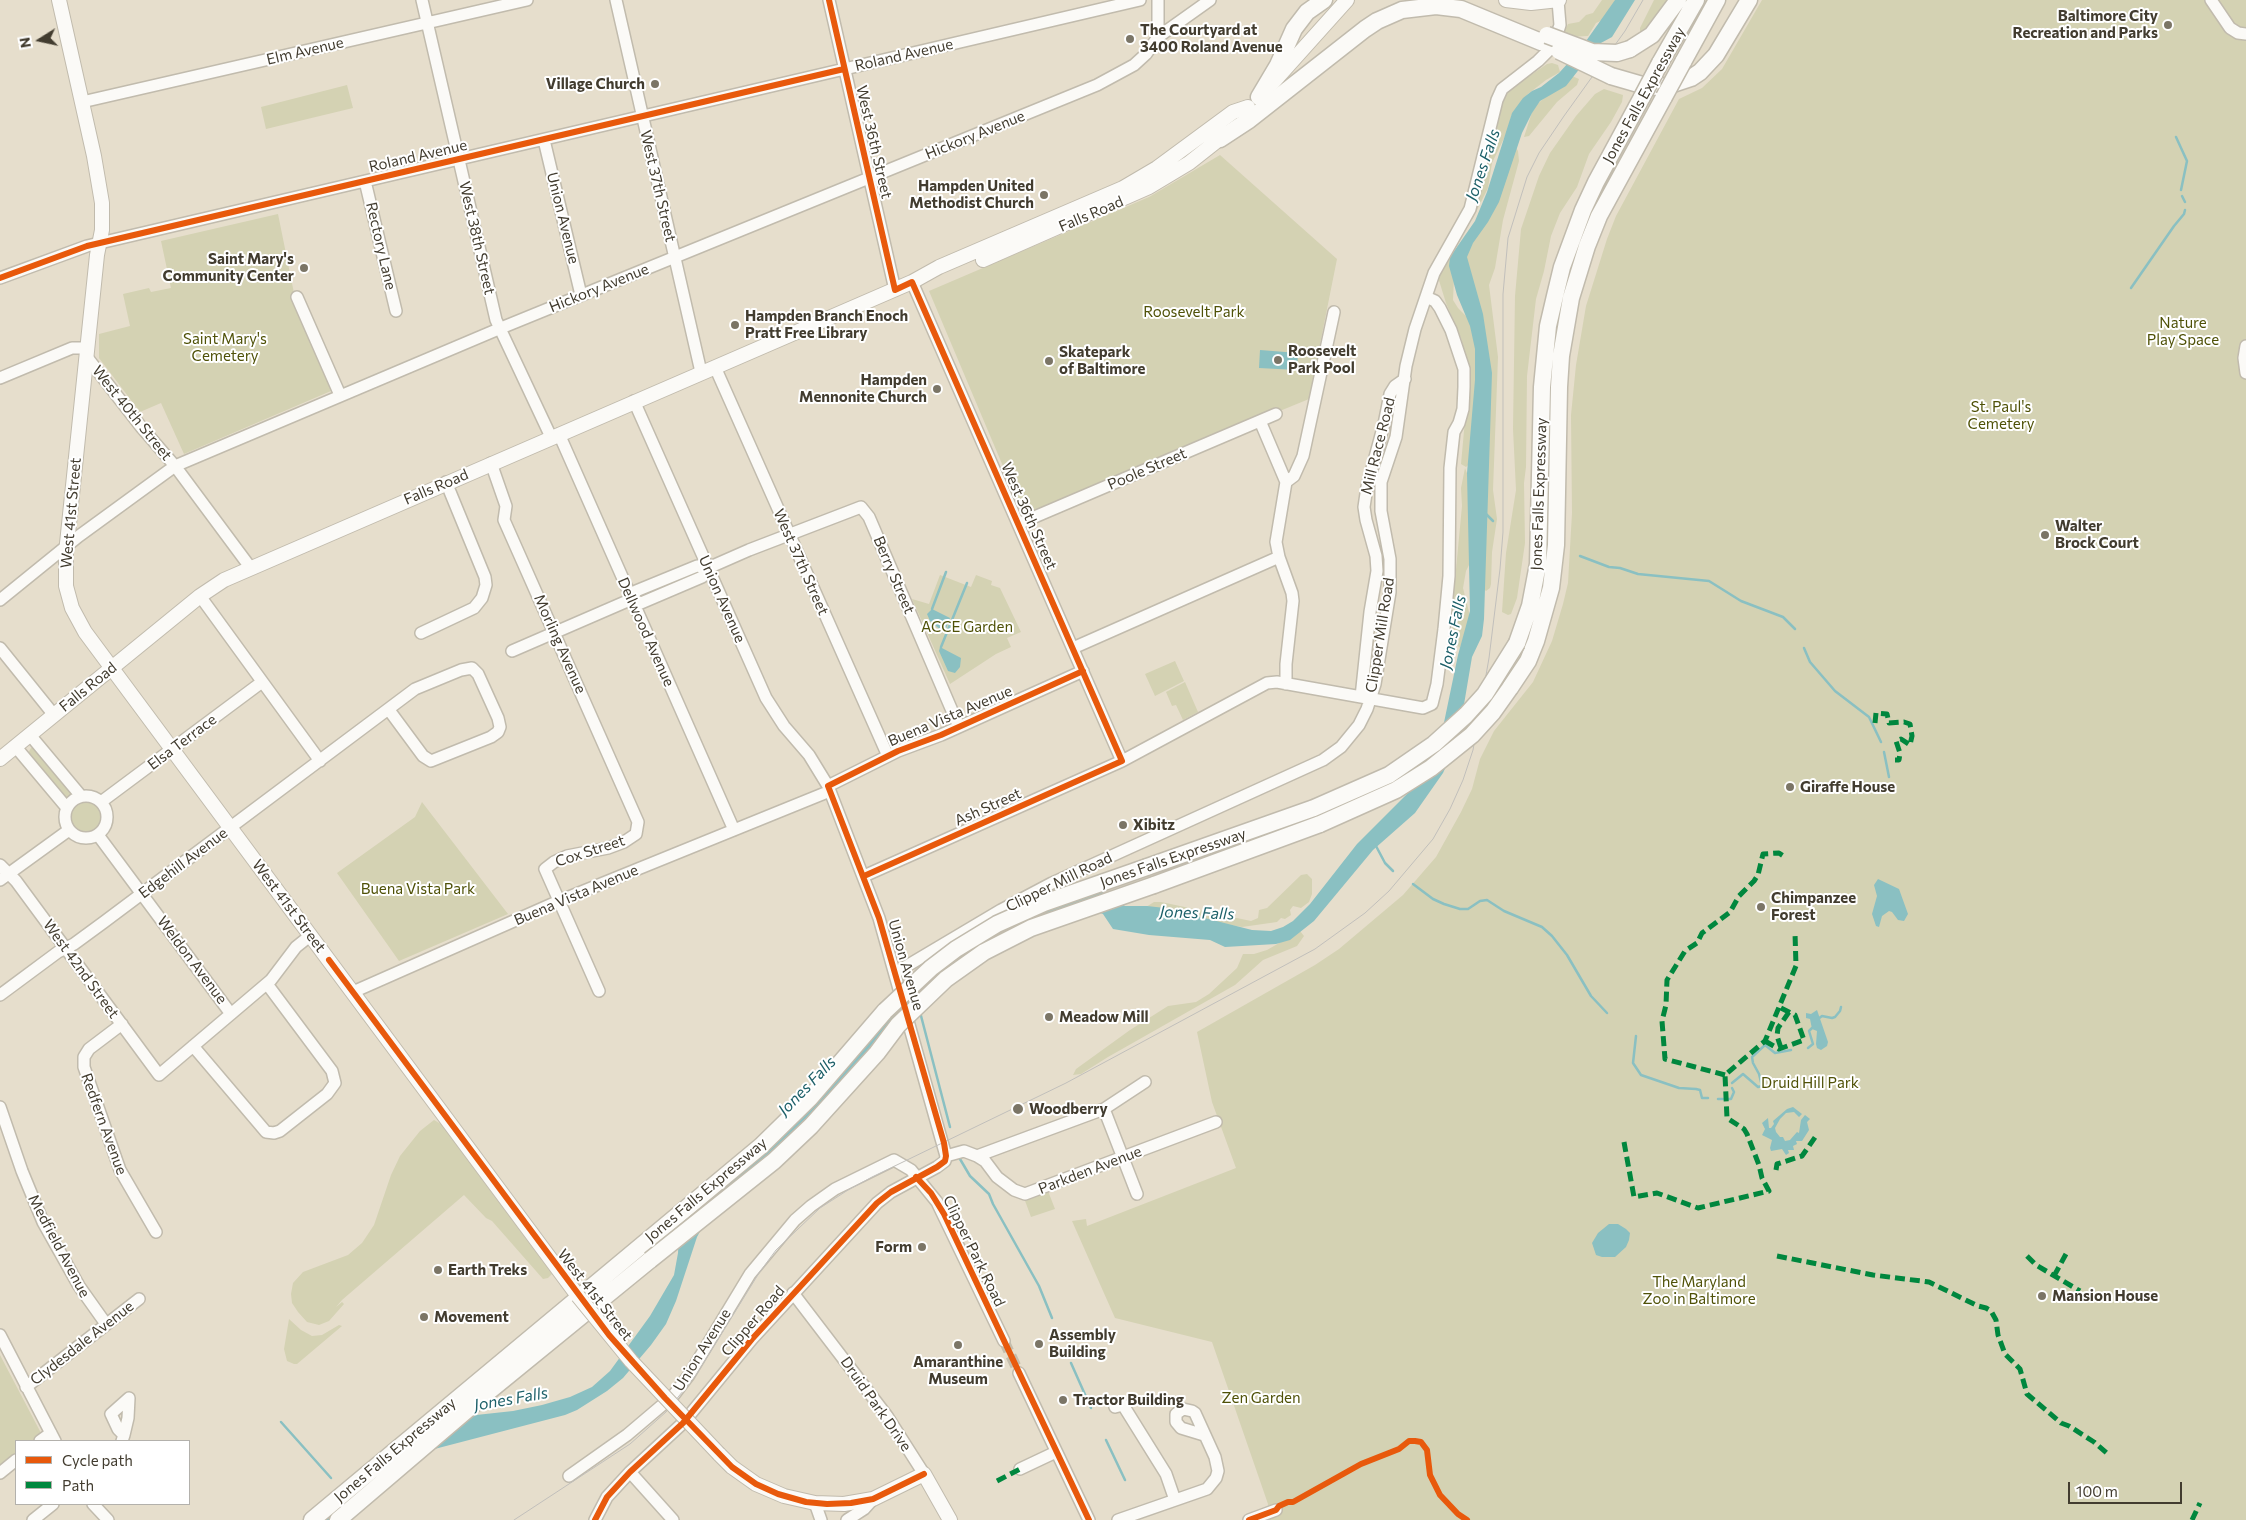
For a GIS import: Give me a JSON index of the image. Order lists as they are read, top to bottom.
{
  "streets": {
    "highway": ["Jones Falls Expressway"],
    "main road": [
      "Falls Road",
      "West 40th Street",
      "West 41st Street",
      "Druid Park Drive"
    ],
    "street": [
      "Elm Avenue",
      "Roland Avenue",
      "Hickory Avenue",
      "West 36th Street",
      "West 37th Street",
      "Union Avenue",
      "West 38th Street",
      "Rectory Lane",
      "Mill Race Road",
      "Poole Street",
      "Berry Street",
      "Dellwood Avenue",
      "Clipper Mill Road",
      "Morling Avenue",
      "Buena Vista Avenue",
      "Elsa Terrace",
      "Ash Street",
      "Cox Street",
      "Edgehill Avenue",
      "Weldon Avenue",
      "West 42nd Street",
      "Redfern Avenue",
      "Parkden Avenue",
      "Medfield Avenue",
      "Clipper Park Road",
      "Clipper Road",
      "Clydesdale Avenue"
    ]
  },
  "crossings": [
    ["Elm Avenue", "West 38th Street"],
    ["Elm Avenue", "West 40th Street"],
    ["Roland Avenue", "West 36th Street"],
    ["Roland Avenue", "West 37th Street"],
    ["Roland Avenue", "Union Avenue"],
    ["Roland Avenue", "West 38th Street"],
    ["Roland Avenue", "Rectory Lane"],
    ["Roland Avenue", "West 40th Street"],
    ["Hickory Avenue", "West 36th Street"],
    ["Hickory Avenue", "West 37th Street"],
    ["Hickory Avenue", "Union Avenue"],
    ["Hickory Avenue", "West 38th Street"],
    ["Hickory Avenue", "West 40th Street"],
    ["Hickory Avenue", "West 41st Street"],
    ["West 36th Street", "Falls Road"],
    ["West 36th Street", "Poole Street"],
    ["West 36th Street", "Buena Vista Avenue"],
    ["West 36th Street", "Ash Street"],
    ["West 37th Street", "Falls Road"],
    ["West 37th Street", "Berry Street"],
    ["West 37th Street", "Buena Vista Avenue"],
    ["Falls Road", "Union Avenue"],
    ["Falls Road", "West 38th Street"],
    ["Falls Road", "West 40th Street"],
    ["Falls Road", "West 41st Street"],
    ["Falls Road", "Dellwood Avenue"],
    ["Falls Road", "Morling Avenue"],
    ["Union Avenue", "Clipper Mill Road"],
    ["Union Avenue", "Buena Vista Avenue"],
    ["Union Avenue", "Ash Street"],
    ["Union Avenue", "Clipper Park Road"],
    ["Union Avenue", "Clipper Road"],
    ["West 38th Street", "Dellwood Avenue"],
    ["West 40th Street", "West 41st Street"],
    ["Mill Race Road", "Clipper Mill Road"],
    ["Mill Race Road", "Ash Street"],
    ["West 41st Street", "Buena Vista Avenue"],
    ["West 41st Street", "Elsa Terrace"],
    ["West 41st Street", "Edgehill Avenue"],
    ["West 41st Street", "Druid Park Drive"],
    ["Berry Street", "Buena Vista Avenue"],
    ["Dellwood Avenue", "Buena Vista Avenue"],
    ["Clipper Mill Road", "Ash Street"],
    ["Morling Avenue", "Cox Street"],
    ["Buena Vista Avenue", "Cox Street"],
    ["Elsa Terrace", "Weldon Avenue"],
    ["Edgehill Avenue", "Weldon Avenue"],
    ["Edgehill Avenue", "West 42nd Street"],
    ["West 42nd Street", "Redfern Avenue"],
    ["Medfield Avenue", "Clydesdale Avenue"],
    ["Clipper Park Road", "Clipper Road"],
    ["Clipper Road", "Druid Park Drive"]
  ],
  "water": ["Jones Falls"],
  "parks": [
    "Roosevelt Park",
    "Nature Play Space",
    "Saint Mary's Cemetery",
    "St. Paul's Cemetery",
    "ACCE Garden",
    "Buena Vista Park",
    "Druid Hill Park",
    "The Maryland Zoo in Baltimore",
    "Zen Garden"
  ],
  "places": [
    "Baltimore City Recreation and Parks",
    "The Courtyard at 3400 Roland Avenue",
    "Village Church",
    "Hampden United Methodist Church",
    "Saint Mary's Community Center",
    "Hampden Branch Enoch Pratt Free Library",
    "Roosevelt Park Pool",
    "Skatepark of Baltimore",
    "Hampden Mennonite Church",
    "Walter Brock Court",
    "Giraffe House",
    "Xibitz",
    "Chimpanzee Forest",
    "Meadow Mill",
    "Woodberry",
    "Form",
    "Earth Treks",
    "Mansion House",
    "Movement",
    "Assembly Building",
    "Amaranthine Museum",
    "Tractor Building"
  ],
  "legend": ["Cycle path", "Path"],
  "scale_bar": "100 m",
  "north": "left"
}
